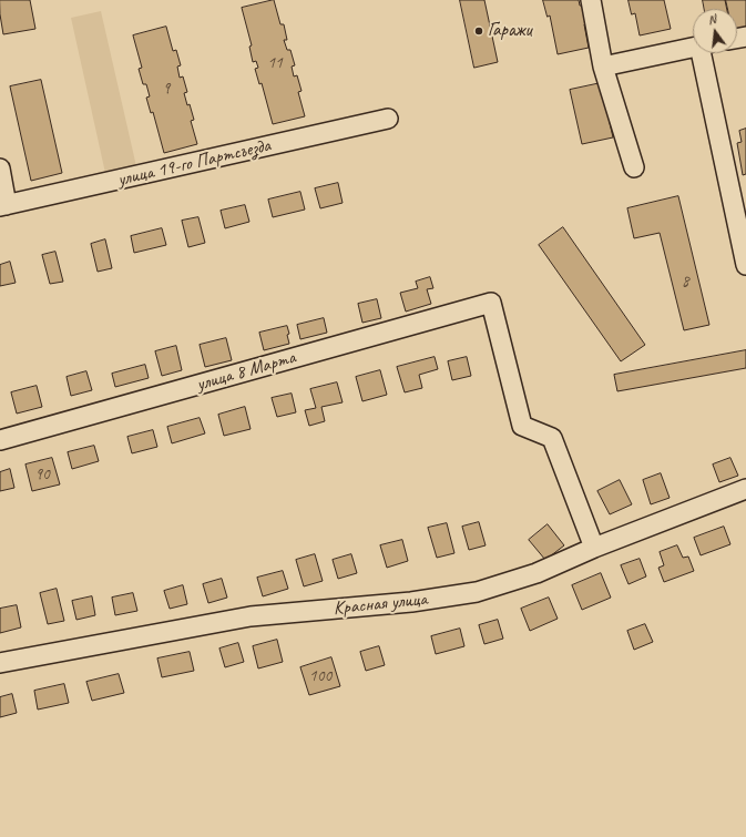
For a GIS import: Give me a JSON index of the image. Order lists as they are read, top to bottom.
{
  "streets": {
    "street": ["улица 19-го Партсъезда", "улица 8 Марта", "Красная улица"]
  },
  "crossings": [
    ["улица 8 Марта", "Красная улица"]
  ],
  "places": ["Гаражи"],
  "house_numbers": [
    "11",
    "9",
    "8",
    "90",
    "100"
  ],
  "north": "top"
}
